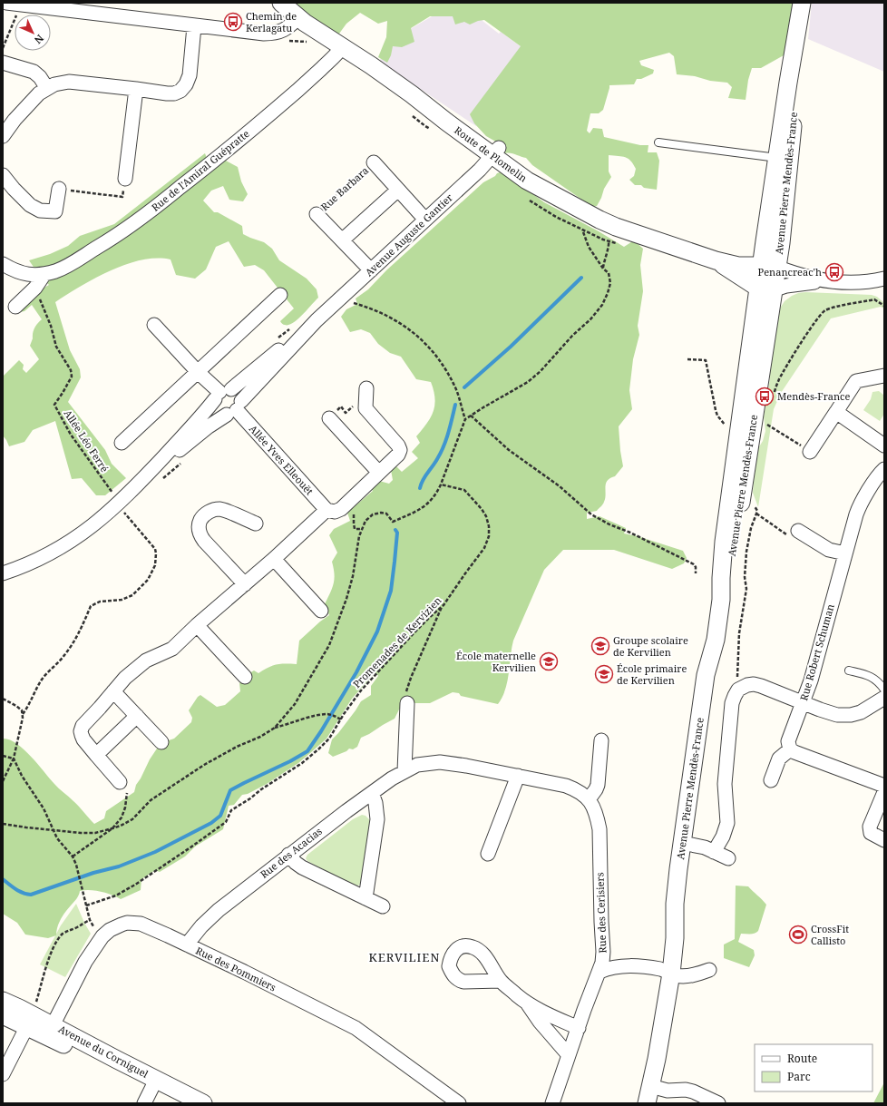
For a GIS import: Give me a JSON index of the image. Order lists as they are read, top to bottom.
{
  "streets": {
    "street": [
      "Route de Plomelin",
      "Rue de l'Amiral Guépratte",
      "Avenue Pierre Mendès-France",
      "Rue Barbara",
      "Avenue Auguste Gantier",
      "Allée Yves Elleouët",
      "Rue Robert Schuman",
      "Rue des Acacias",
      "Rue des Cerisiers",
      "Rue des Pommiers",
      "Avenue du Corniguel"
    ],
    "path": ["Allée Léo Ferré", "Promenades de Kervizien"]
  },
  "crossings": [
    ["Route de Plomelin", "Rue de l'Amiral Guépratte"],
    ["Route de Plomelin", "Avenue Pierre Mendès-France"],
    ["Route de Plomelin", "Avenue Auguste Gantier"],
    ["Rue Barbara", "Avenue Auguste Gantier"],
    ["Avenue Auguste Gantier", "Allée Léo Ferré"],
    ["Avenue Auguste Gantier", "Allée Yves Elleouët"],
    ["Rue des Acacias", "Rue des Cerisiers"],
    ["Rue des Acacias", "Rue des Pommiers"],
    ["Rue des Pommiers", "Avenue du Corniguel"]
  ],
  "districts": ["KERVILIEN"],
  "places": {
    "bus stop": ["Chemin de Kerlagatu", "Penancreac'h", "Mendès-France"],
    "school or university": ["Groupe scolaire de Kervilien", "École maternelle Kervilien", "École primaire de Kervilien"],
    "sports": ["CrossFit Callisto"]
  },
  "legend": ["Route", "Parc"],
  "north": "bottom right"
}
